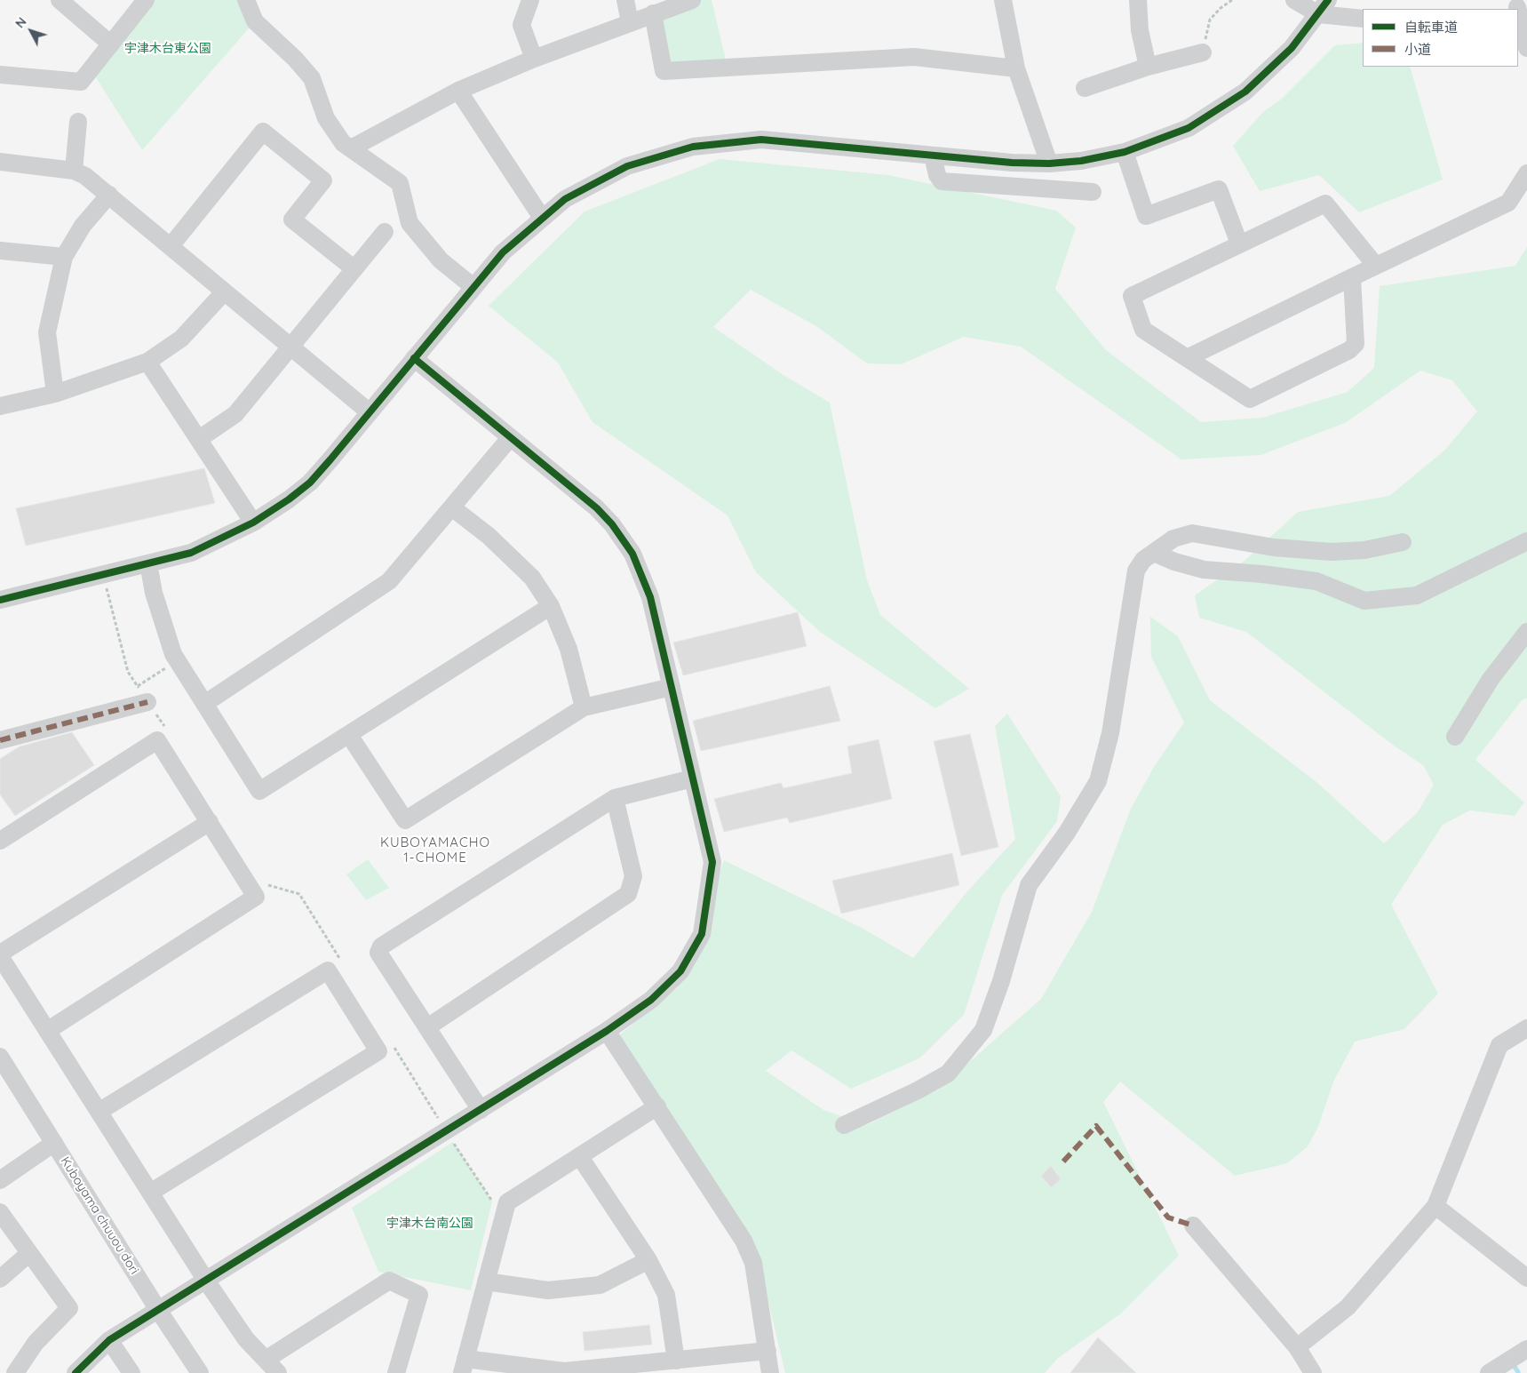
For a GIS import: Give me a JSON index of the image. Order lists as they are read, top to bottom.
{
  "streets": {
    "street": ["Kuboyama chuuou dori"]
  },
  "districts": ["KUBOYAMACHO 1-CHOME"],
  "parks": ["宇津木台東公園", "宇津木台南公園"],
  "legend": ["自転車道", "小道"],
  "north": "top left"
}
